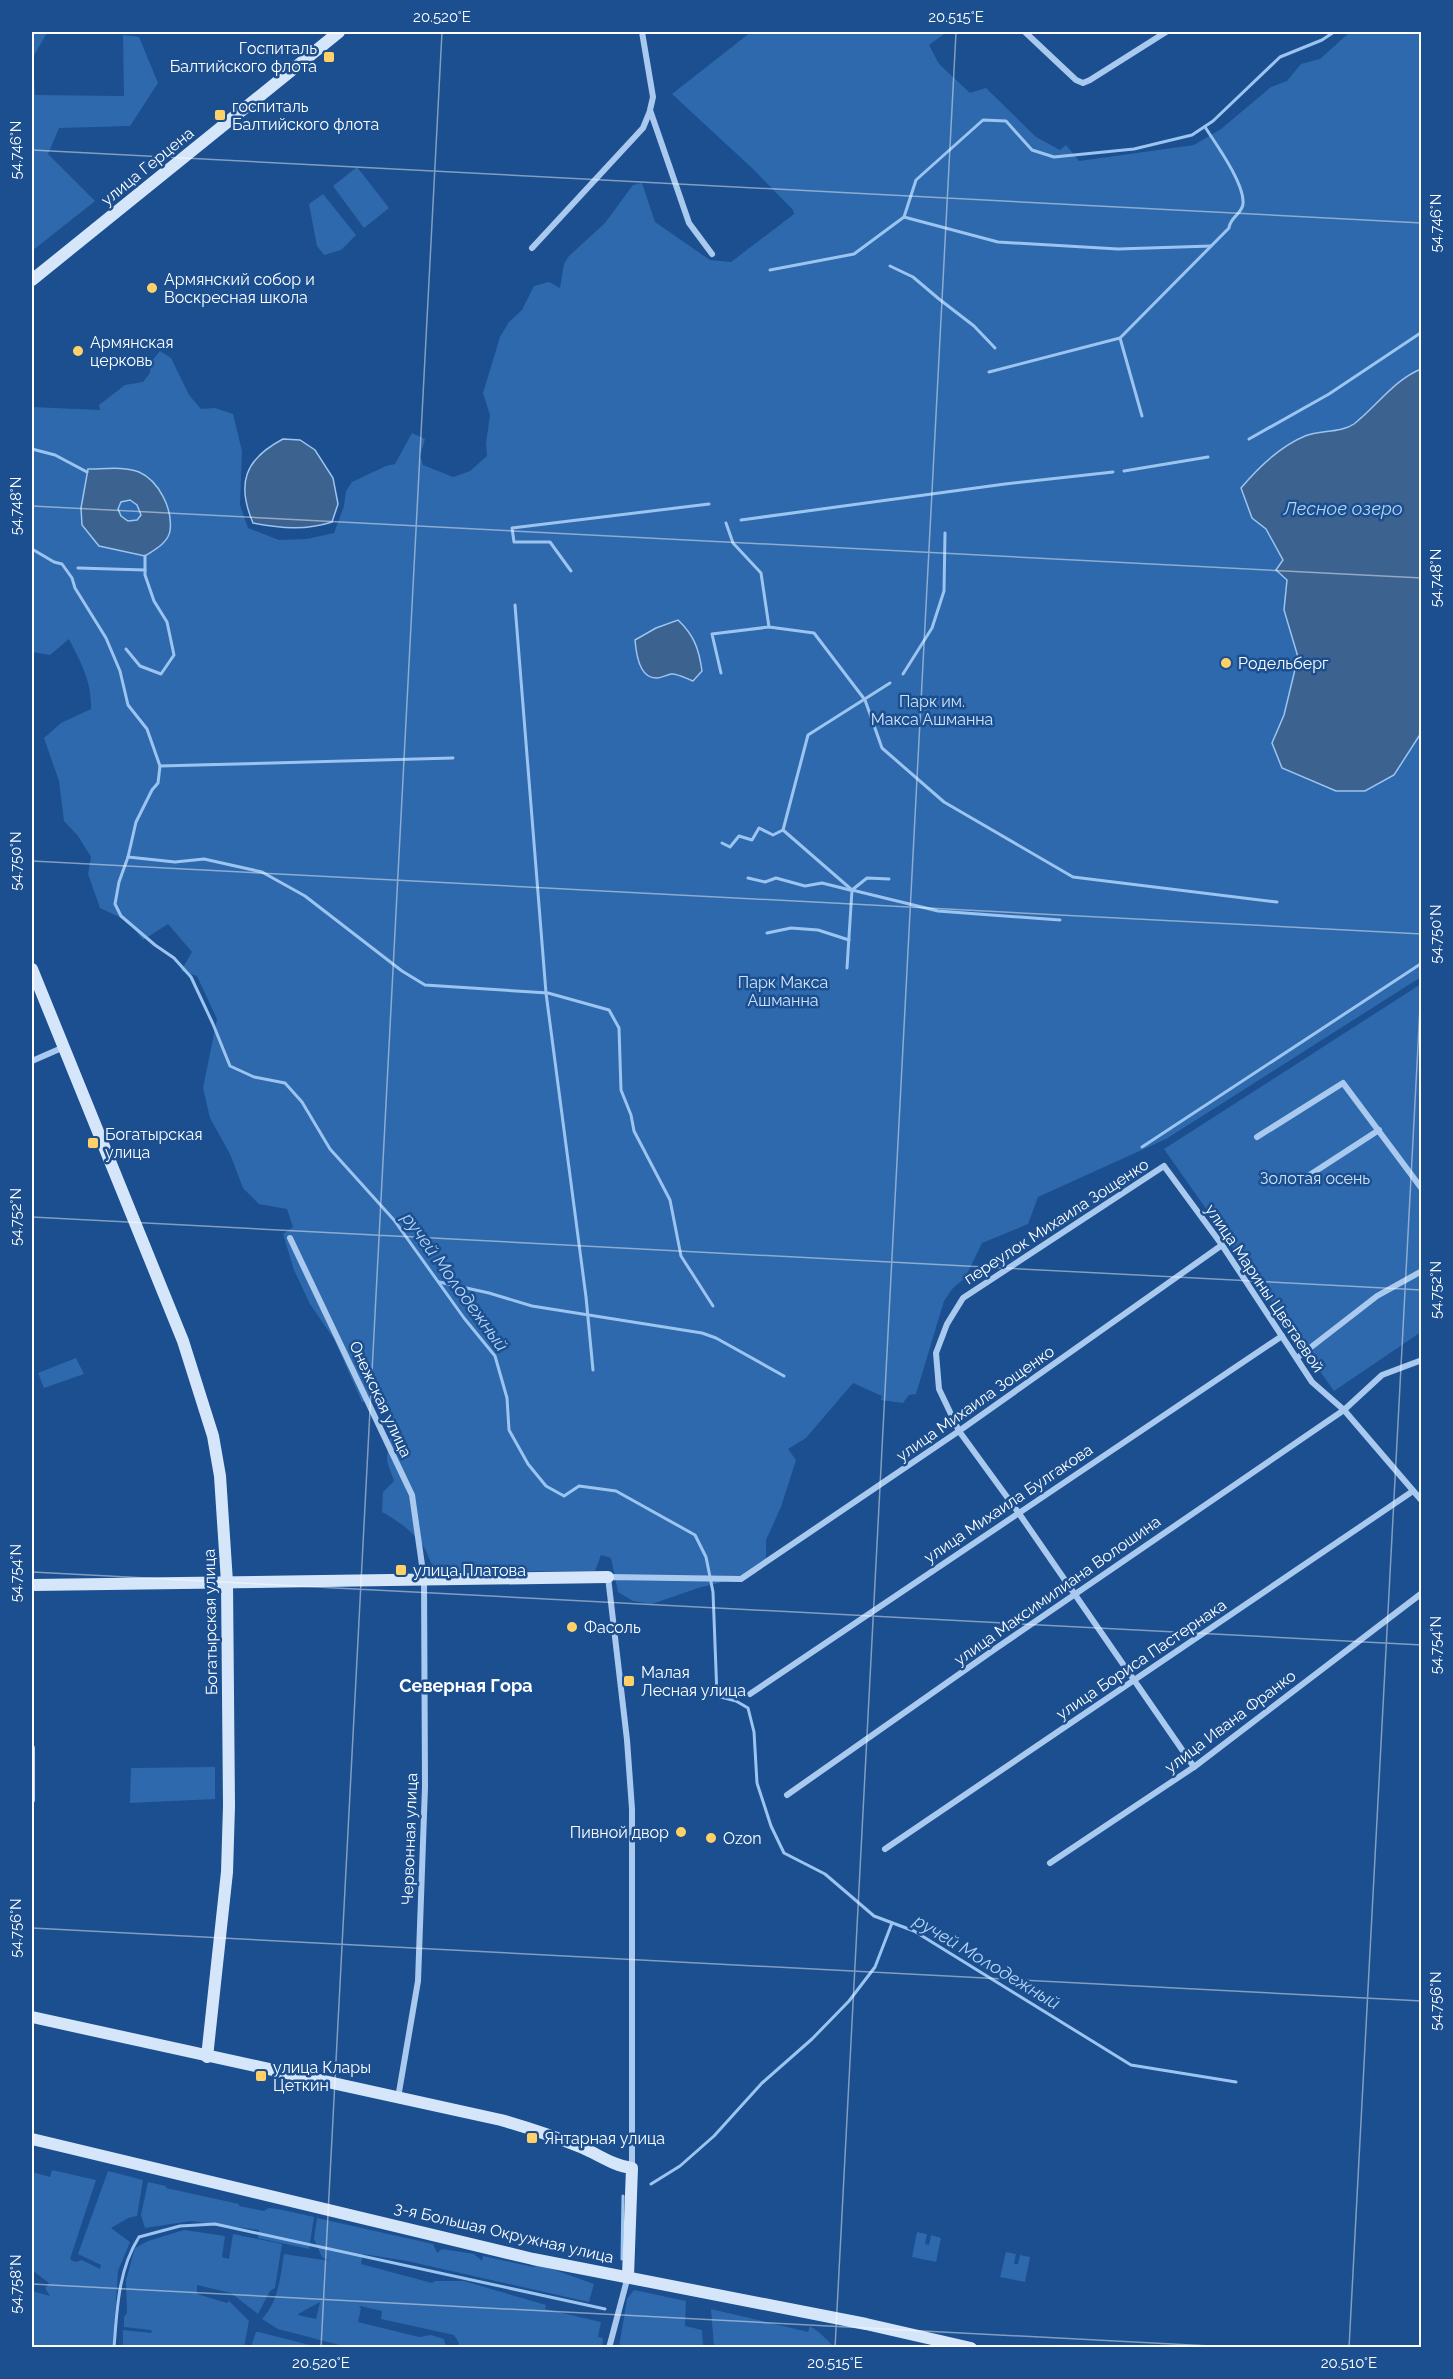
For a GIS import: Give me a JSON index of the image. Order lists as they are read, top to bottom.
{
  "streets": {
    "street": [
      "улица Герцена",
      "переулок Михаила Зощенко",
      "улица Марины Цветаевой",
      "Онежская улица",
      "улица Михаила Зощенко",
      "улица Михаила Булгакова",
      "улица Максимилиана Волошина",
      "Богатырская улица",
      "улица Бориса Пастернака",
      "улица Ивана Франко",
      "Червонная улица",
      "3-я Большая Окружная улица"
    ]
  },
  "crossings": [
    ["переулок Михаила Зощенко", "улица Марины Цветаевой"],
    ["переулок Михаила Зощенко", "улица Михаила Зощенко"],
    ["переулок Михаила Зощенко", "улица Михаила Булгакова"],
    ["переулок Михаила Зощенко", "улица Максимилиана Волошина"],
    ["переулок Михаила Зощенко", "улица Бориса Пастернака"],
    ["переулок Михаила Зощенко", "улица Ивана Франко"],
    ["улица Марины Цветаевой", "улица Михаила Зощенко"],
    ["улица Марины Цветаевой", "улица Михаила Булгакова"],
    ["улица Марины Цветаевой", "улица Максимилиана Волошина"],
    ["улица Марины Цветаевой", "улица Бориса Пастернака"],
    ["Онежская улица", "Червонная улица"]
  ],
  "districts": ["Северная Гора"],
  "water": ["Лесное озеро", "ручей Молодежный"],
  "parks": ["Парк им. Макса Ашманна", "Парк Макса Ашманна", "Золотая осень"],
  "places": {
    "transit": [
      "Госпиталь Балтийского флота",
      "госпиталь Балтийского флота",
      "Богатырская улица",
      "улица Платова",
      "Малая Лесная улица",
      "улица Клары Цеткин",
      "Янтарная улица"
    ],
    "other": [
      "Армянский собор и Воскресная школа",
      "Армянская церковь",
      "Родельберг",
      "Фасоль",
      "Пивной двор",
      "Ozon"
    ]
  },
  "coordinates": [
    "20.520°E",
    "20.515°E",
    "54.746°N",
    "54.748°N",
    "54.750°N",
    "54.752°N",
    "54.754°N",
    "54.756°N",
    "54.758°N",
    "20.510°E"
  ]
}
